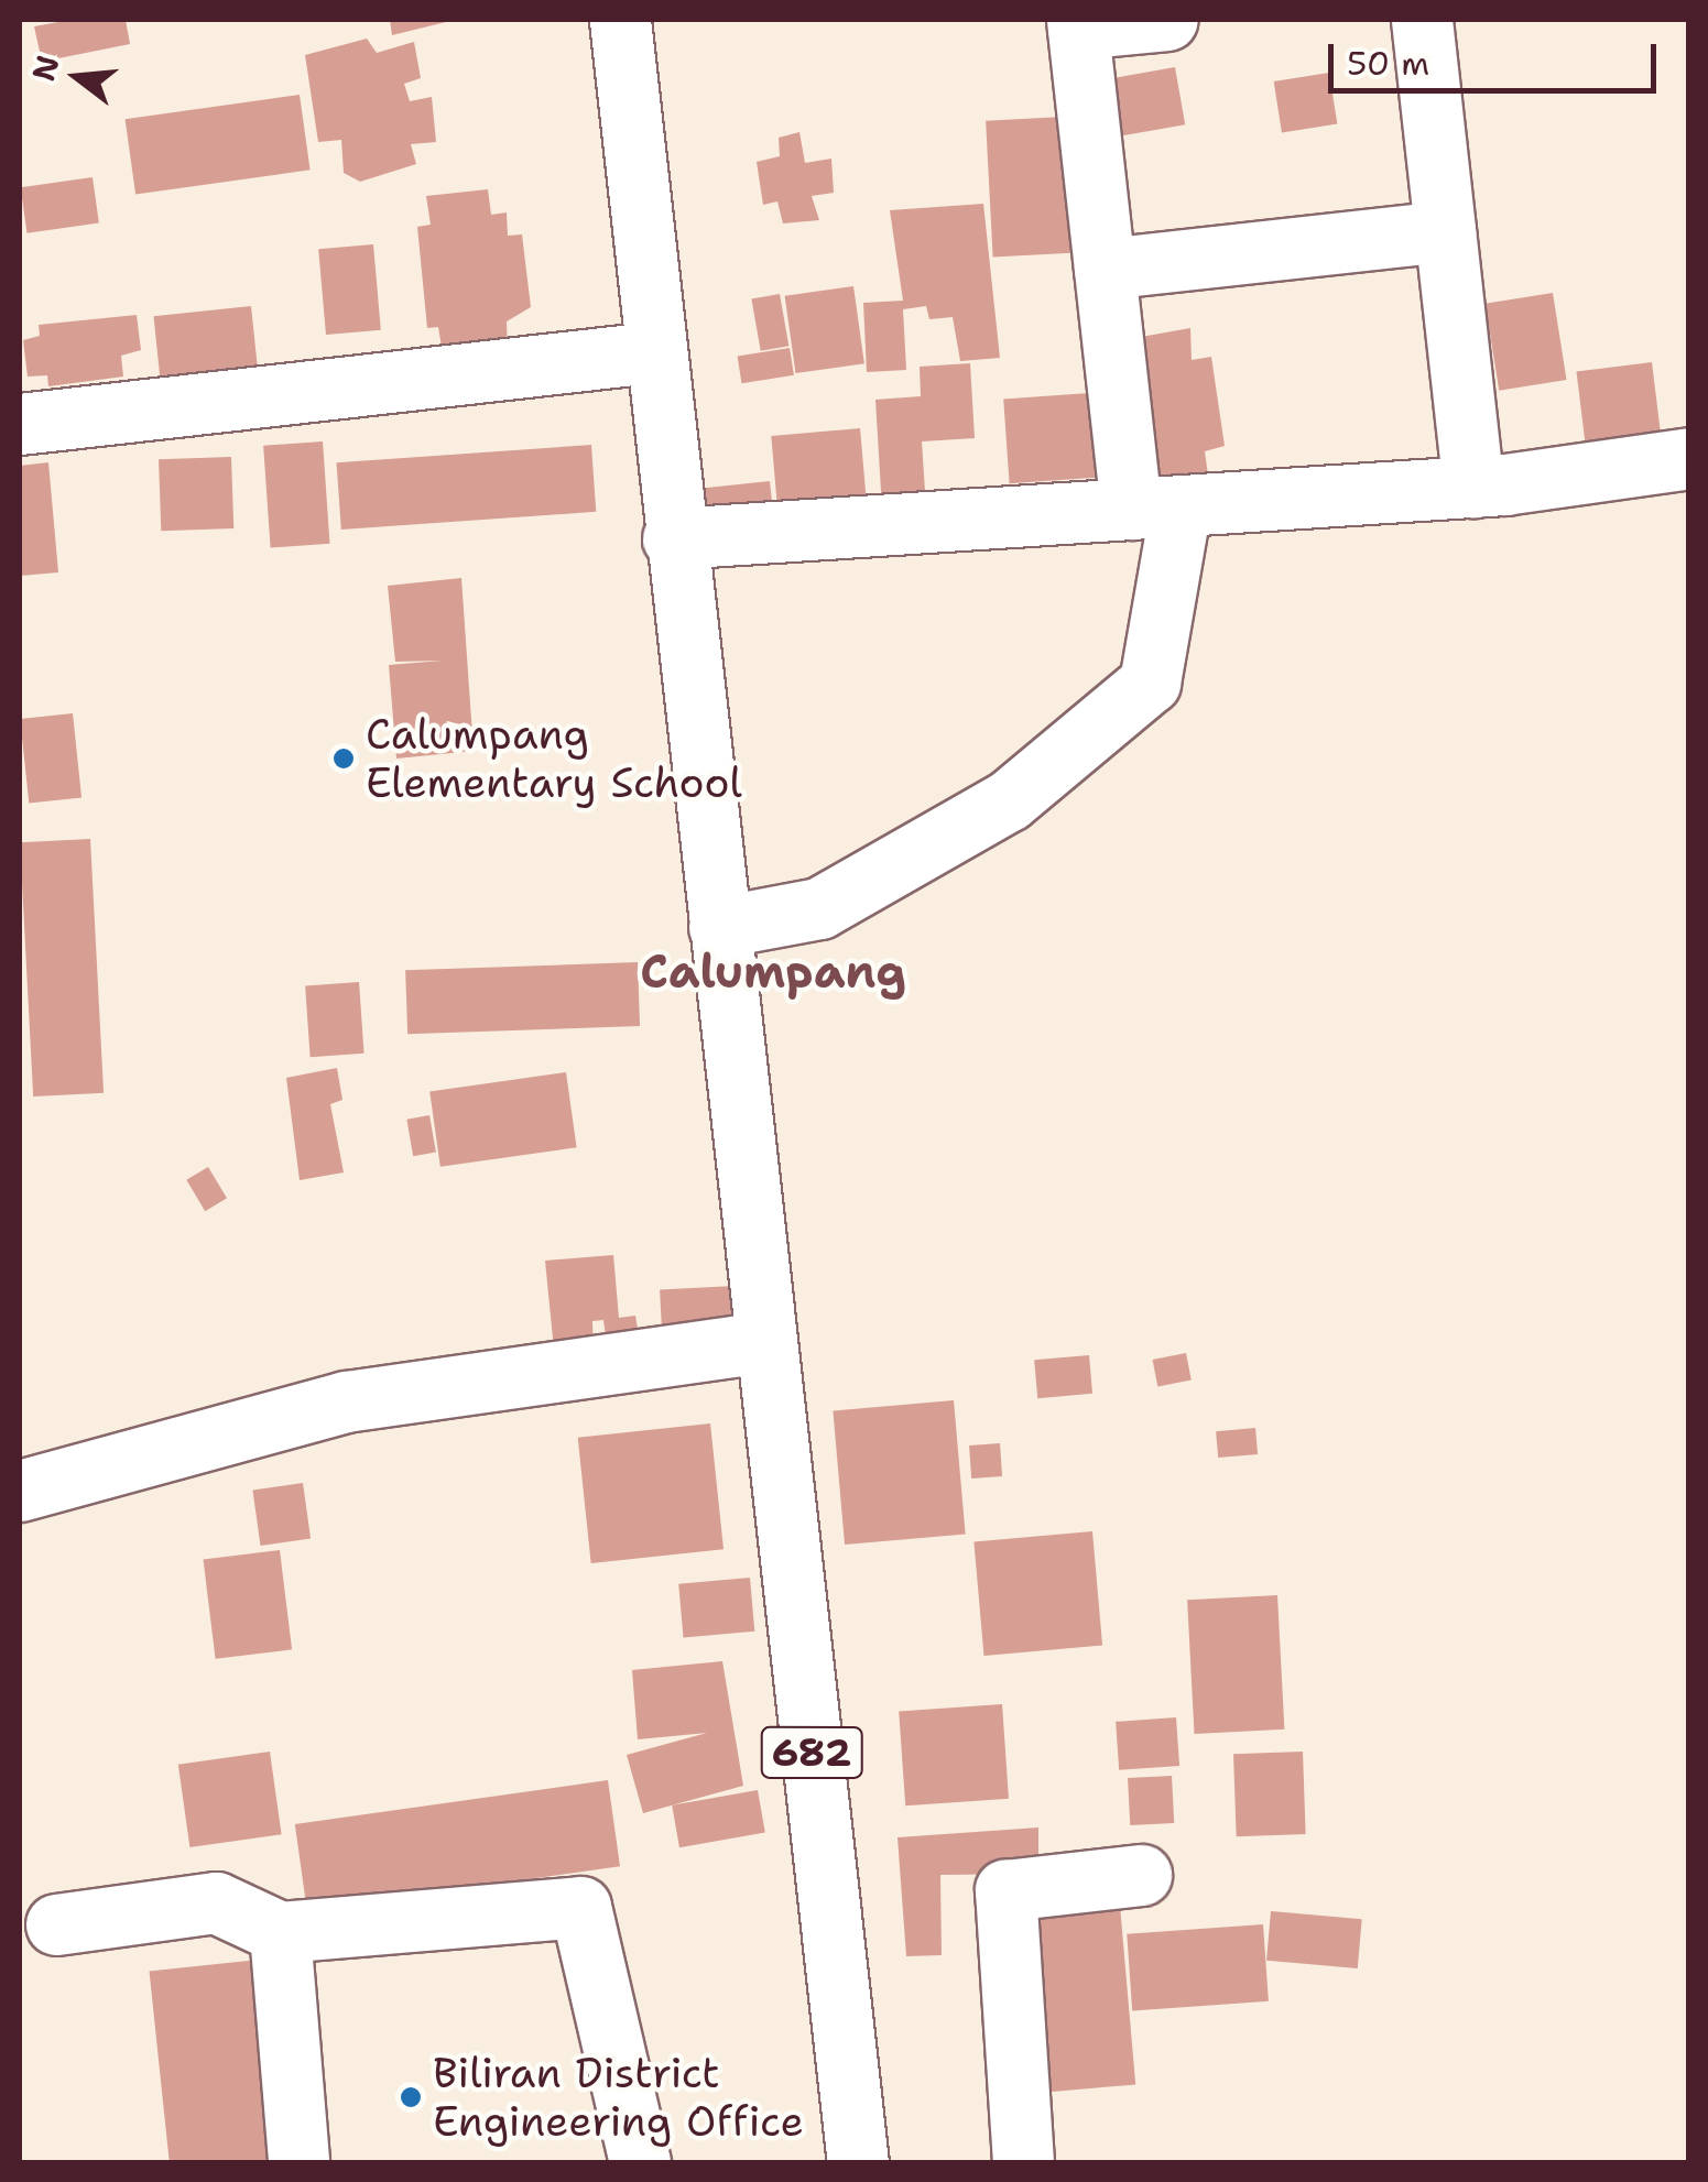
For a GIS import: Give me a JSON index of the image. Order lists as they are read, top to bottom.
{
  "streets": {
    "street": ["682"]
  },
  "districts": ["Calumpang"],
  "places": ["Calumpang Elementary School", "Biliran District Engineering Office"],
  "scale_bar": "50 m",
  "north": "left"
}
